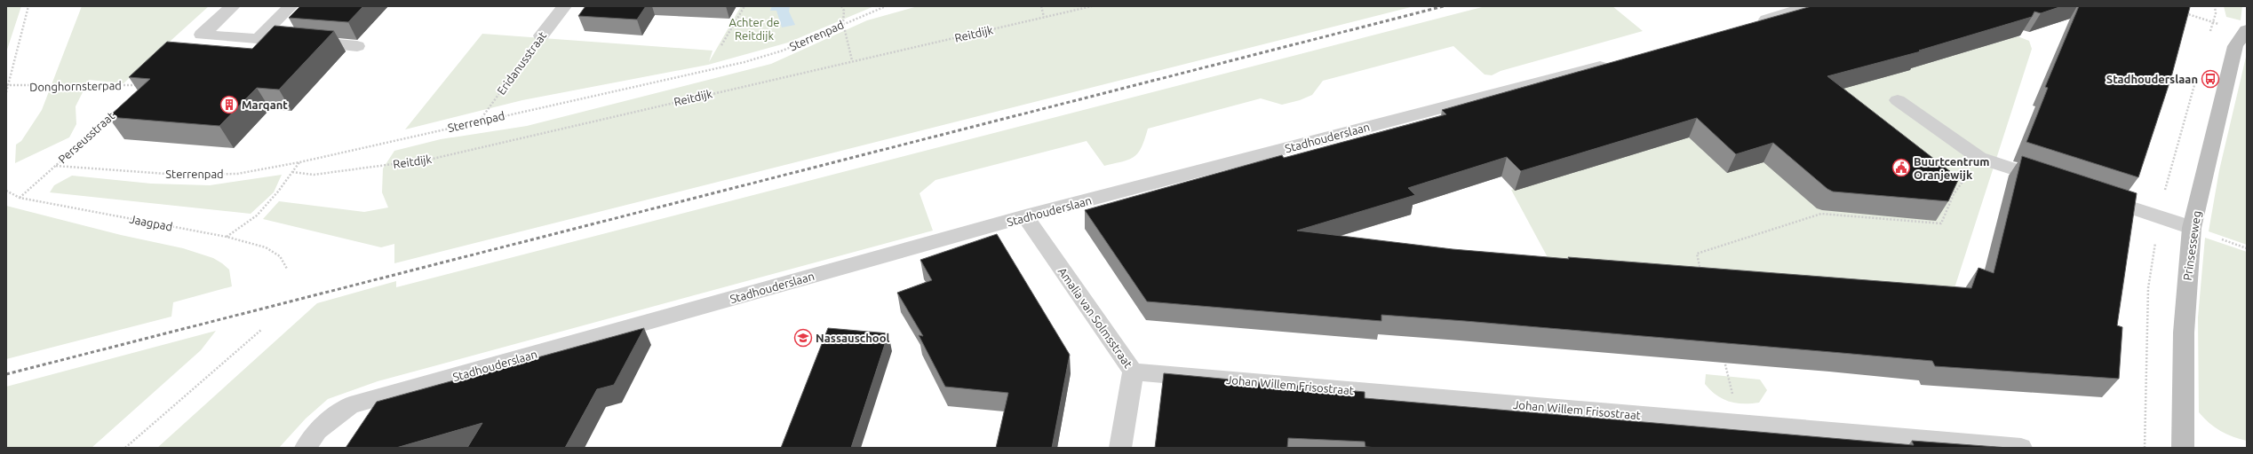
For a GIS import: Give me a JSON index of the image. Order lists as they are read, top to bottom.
{
  "streets": {
    "street": [
      "Eridanusstraat",
      "Stadhouderslaan",
      "Prinsesseweg",
      "Amalia van Solmsstraat",
      "Johan Willem Frisostraat"
    ],
    "path": [
      "Reitdijk",
      "Sterrenpad",
      "Donghornsterpad",
      "Perseusstraat",
      "Jaagpad"
    ]
  },
  "crossings": [
    ["Sterrenpad", "Eridanusstraat"],
    ["Sterrenpad", "Perseusstraat"],
    ["Perseusstraat", "Jaagpad"],
    ["Stadhouderslaan", "Amalia van Solmsstraat"],
    ["Amalia van Solmsstraat", "Johan Willem Frisostraat"]
  ],
  "parks": ["Achter de Reitdijk"],
  "places": {
    "bus stop": ["Stadhouderslaan"],
    "building": ["Marqant"],
    "public building": ["Buurtcentrum Oranjewijk"],
    "school or university": ["Nassauschool"]
  }
}
